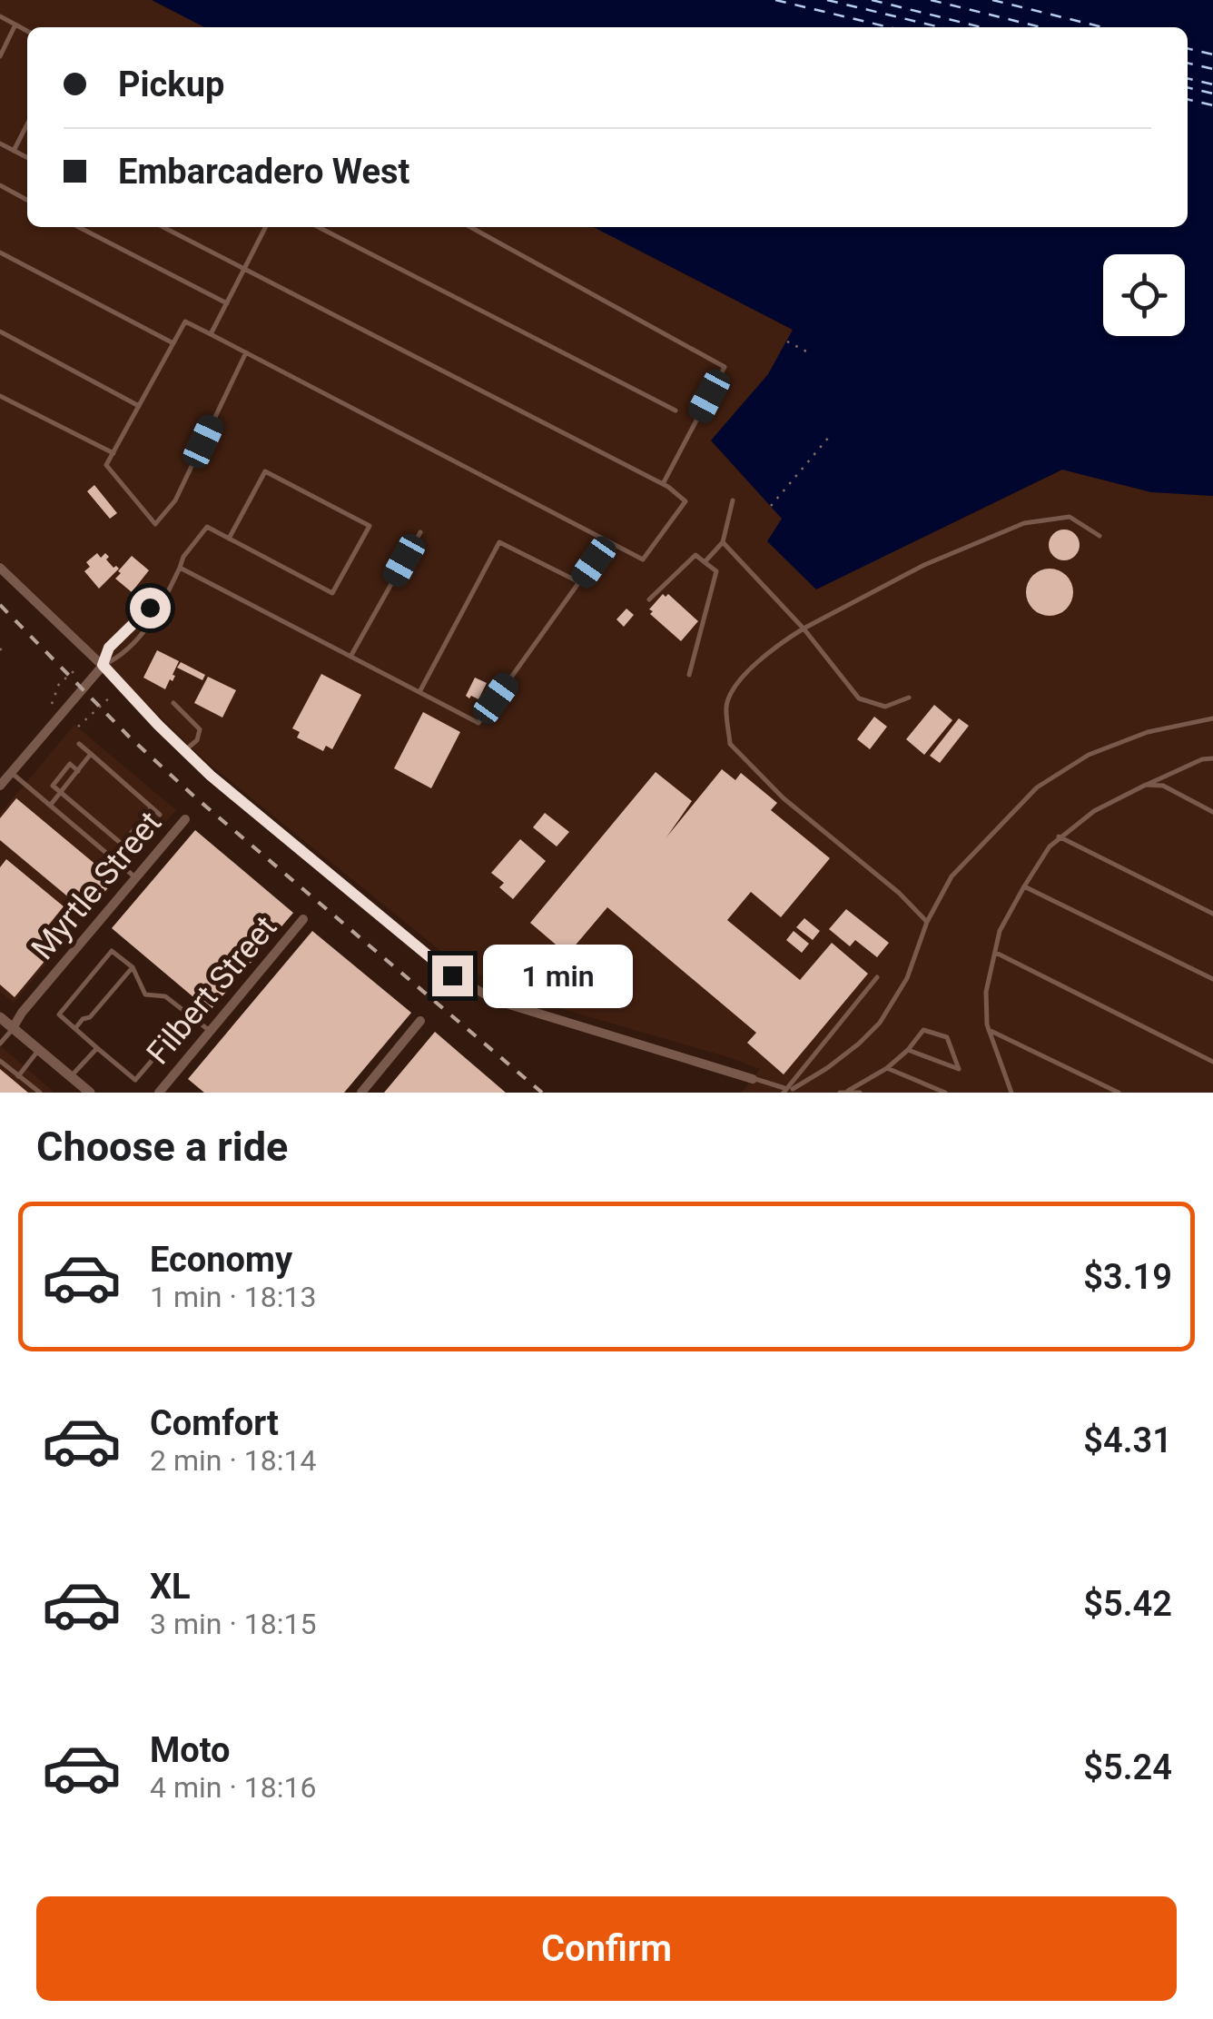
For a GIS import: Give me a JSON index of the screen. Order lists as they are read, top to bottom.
{
  "streets": {
    "street": ["Myrtle Street", "Filbert Street"]
  },
  "page": {
    "banner": ["Pickup", "Embarcadero West"],
    "bubble": "1 min",
    "heading": "Choose a ride",
    "list": [
      {
        "name": "Economy",
        "note": "1 min · 18:13",
        "value": "$3.19"
      },
      {
        "name": "Comfort",
        "note": "2 min · 18:14",
        "value": "$4.31"
      },
      {
        "name": "XL",
        "note": "3 min · 18:15",
        "value": "$5.42"
      },
      {
        "name": "Moto",
        "note": "4 min · 18:16",
        "value": "$5.24"
      }
    ],
    "buttons": "Confirm"
  }
}
